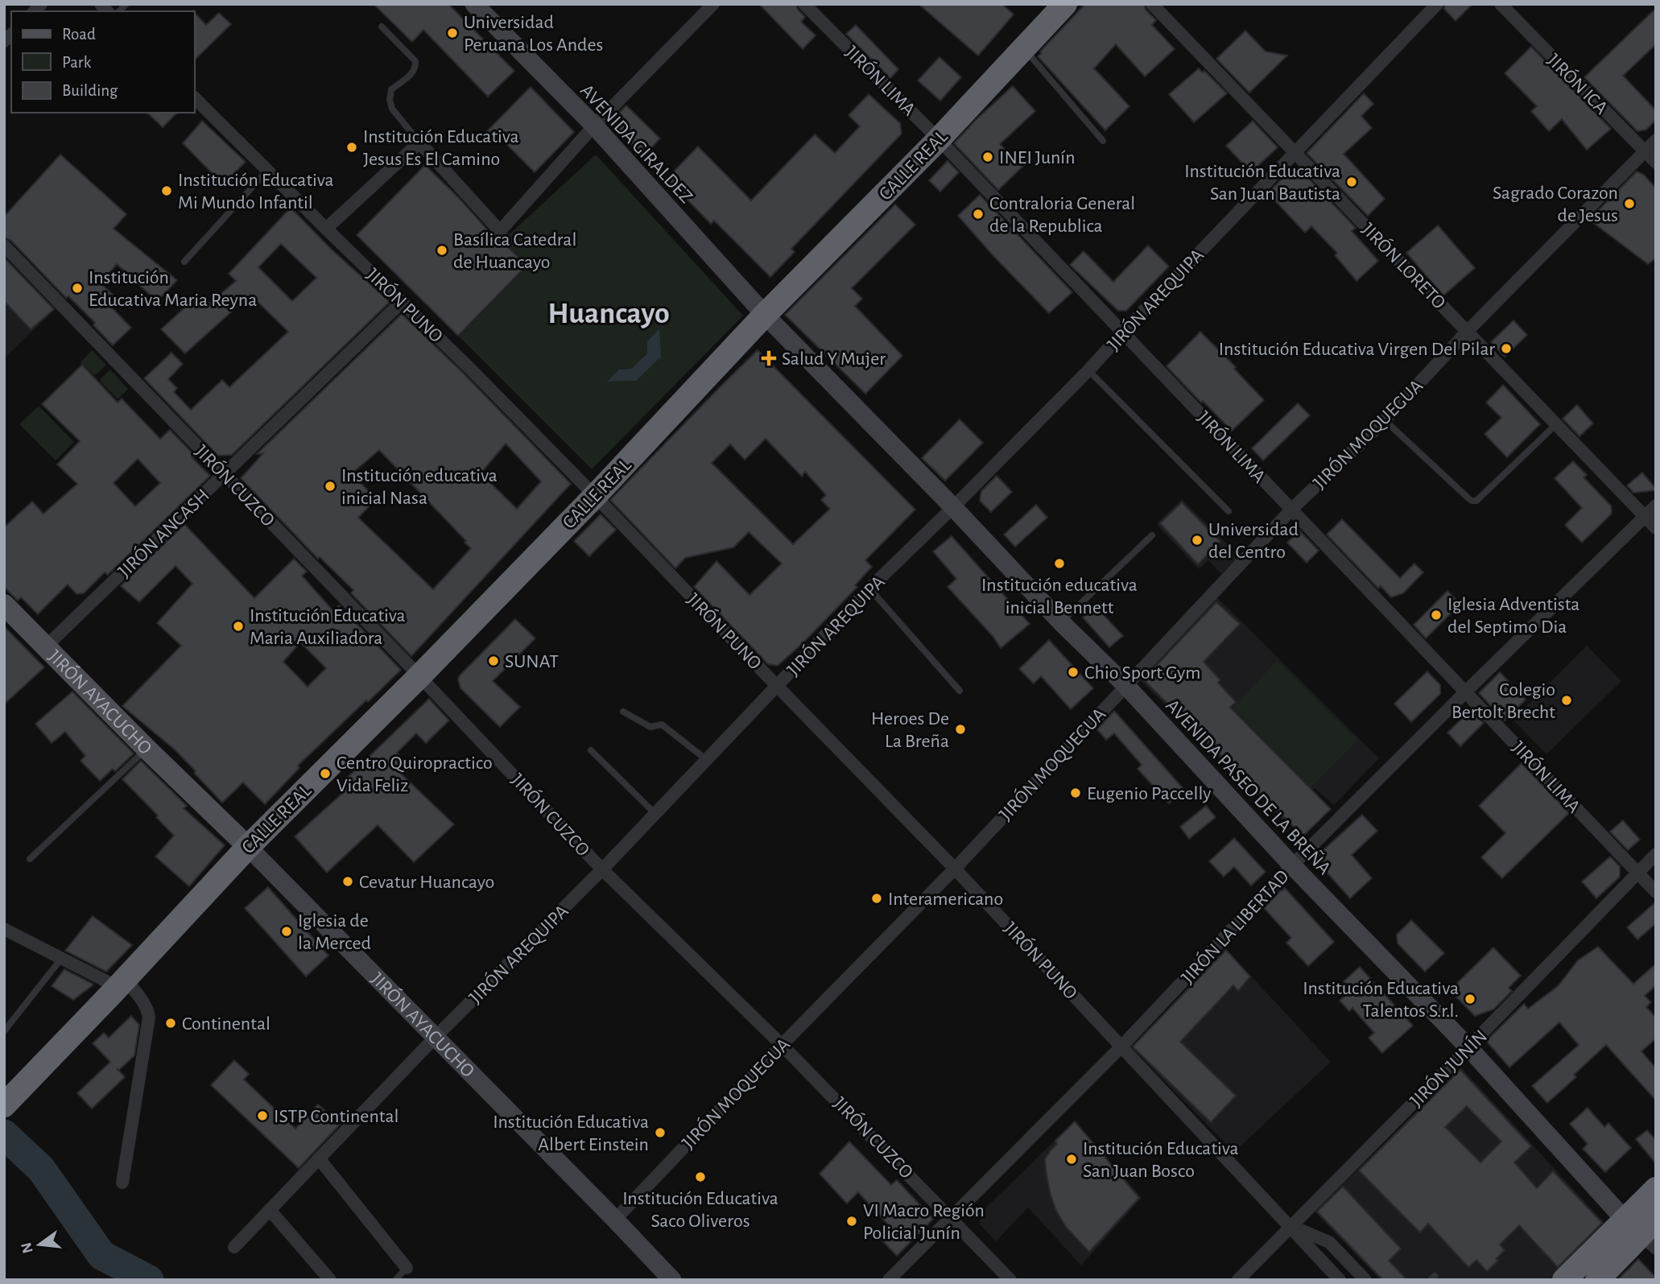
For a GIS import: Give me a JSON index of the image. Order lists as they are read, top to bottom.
{
  "streets": {
    "highway": ["CALLE REAL"],
    "main road": ["JIRÓN AYACUCHO"],
    "street": [
      "JIRÓN LIMA",
      "JIRÓN ICA",
      "AVENIDA GIRALDEZ",
      "JIRÓN LORETO",
      "JIRÓN AREQUIPA",
      "JIRÓN PUNO",
      "JIRÓN MOQUEGUA",
      "JIRÓN CUZCO",
      "JIRÓN ANCASH",
      "AVENIDA PASEO DE LA BREÑA",
      "JIRÓN LA LIBERTAD",
      "JIRÓN JUNÍN"
    ]
  },
  "crossings": [
    ["JIRÓN LIMA", "CALLE REAL"],
    ["JIRÓN LIMA", "JIRÓN AREQUIPA"],
    ["JIRÓN LIMA", "JIRÓN MOQUEGUA"],
    ["JIRÓN LIMA", "JIRÓN LA LIBERTAD"],
    ["JIRÓN LIMA", "JIRÓN JUNÍN"],
    ["JIRÓN ICA", "JIRÓN MOQUEGUA"],
    ["AVENIDA GIRALDEZ", "CALLE REAL"],
    ["AVENIDA GIRALDEZ", "AVENIDA PASEO DE LA BREÑA"],
    ["CALLE REAL", "JIRÓN PUNO"],
    ["CALLE REAL", "JIRÓN CUZCO"],
    ["CALLE REAL", "JIRÓN AYACUCHO"],
    ["CALLE REAL", "AVENIDA PASEO DE LA BREÑA"],
    ["JIRÓN LORETO", "JIRÓN AREQUIPA"],
    ["JIRÓN LORETO", "JIRÓN MOQUEGUA"],
    ["JIRÓN LORETO", "JIRÓN LA LIBERTAD"],
    ["JIRÓN AREQUIPA", "JIRÓN PUNO"],
    ["JIRÓN AREQUIPA", "JIRÓN CUZCO"],
    ["JIRÓN AREQUIPA", "JIRÓN AYACUCHO"],
    ["JIRÓN AREQUIPA", "AVENIDA PASEO DE LA BREÑA"],
    ["JIRÓN PUNO", "JIRÓN MOQUEGUA"],
    ["JIRÓN PUNO", "JIRÓN ANCASH"],
    ["JIRÓN PUNO", "JIRÓN LA LIBERTAD"],
    ["JIRÓN PUNO", "JIRÓN JUNÍN"],
    ["JIRÓN MOQUEGUA", "JIRÓN CUZCO"],
    ["JIRÓN MOQUEGUA", "JIRÓN AYACUCHO"],
    ["JIRÓN MOQUEGUA", "AVENIDA PASEO DE LA BREÑA"],
    ["JIRÓN CUZCO", "JIRÓN ANCASH"],
    ["JIRÓN CUZCO", "JIRÓN LA LIBERTAD"],
    ["JIRÓN ANCASH", "JIRÓN AYACUCHO"],
    ["AVENIDA PASEO DE LA BREÑA", "JIRÓN LA LIBERTAD"],
    ["AVENIDA PASEO DE LA BREÑA", "JIRÓN JUNÍN"]
  ],
  "districts": ["Huancayo"],
  "places": {
    "other": [
      "Universidad Peruana Los Andes",
      "Institución Educativa Jesus Es El Camino",
      "INEI Junín",
      "Institución Educativa San Juan Bautista",
      "Institución Educativa Mi Mundo Infantil",
      "Sagrado Corazon de Jesus",
      "Contraloria General de la Republica",
      "Basílica Catedral de Huancayo",
      "Institución Educativa Maria Reyna",
      "Institución Educativa Virgen Del Pilar",
      "Institución educativa inicial Nasa",
      "Universidad del Centro",
      "Institución educativa inicial Bennett",
      "Iglesia Adventista del Septimo Dia",
      "Institución Educativa Maria Auxiliadora",
      "SUNAT",
      "Chio Sport Gym",
      "Colegio Bertolt Brecht",
      "Heroes De La Breña",
      "Centro Quiropractico Vida Feliz",
      "Eugenio Paccelly",
      "Cevatur Huancayo",
      "Interamericano",
      "Iglesia de la Merced",
      "Institución Educativa Talentos S.r.l.",
      "Continental",
      "ISTP Continental",
      "Institución Educativa Albert Einstein",
      "Institución Educativa San Juan Bosco",
      "Institución Educativa Saco Oliveros",
      "VI Macro Región Policial Junín"
    ],
    "health": ["Salud Y Mujer"]
  },
  "legend": ["Road", "Park", "Building"],
  "north": "left"
}
